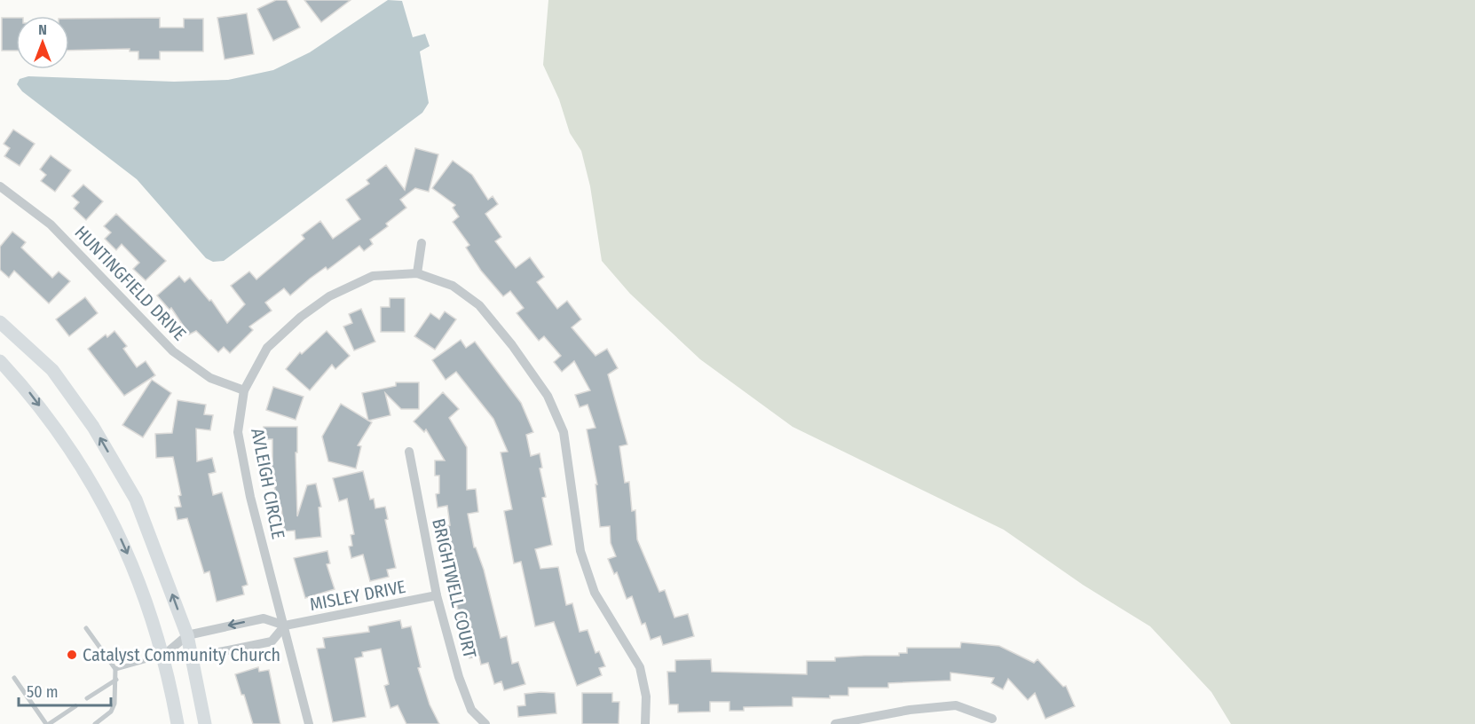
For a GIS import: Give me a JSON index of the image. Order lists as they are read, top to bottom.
{
  "streets": {
    "street": [
      "HUNTINGFIELD DRIVE",
      "AVLEIGH CIRCLE",
      "BRIGHTWELL COURT",
      "MISLEY DRIVE"
    ]
  },
  "crossings": [
    ["HUNTINGFIELD DRIVE", "AVLEIGH CIRCLE"],
    ["AVLEIGH CIRCLE", "MISLEY DRIVE"],
    ["BRIGHTWELL COURT", "MISLEY DRIVE"]
  ],
  "places": ["Catalyst Community Church"],
  "scale_bar": "50 m",
  "north": "top"
}
